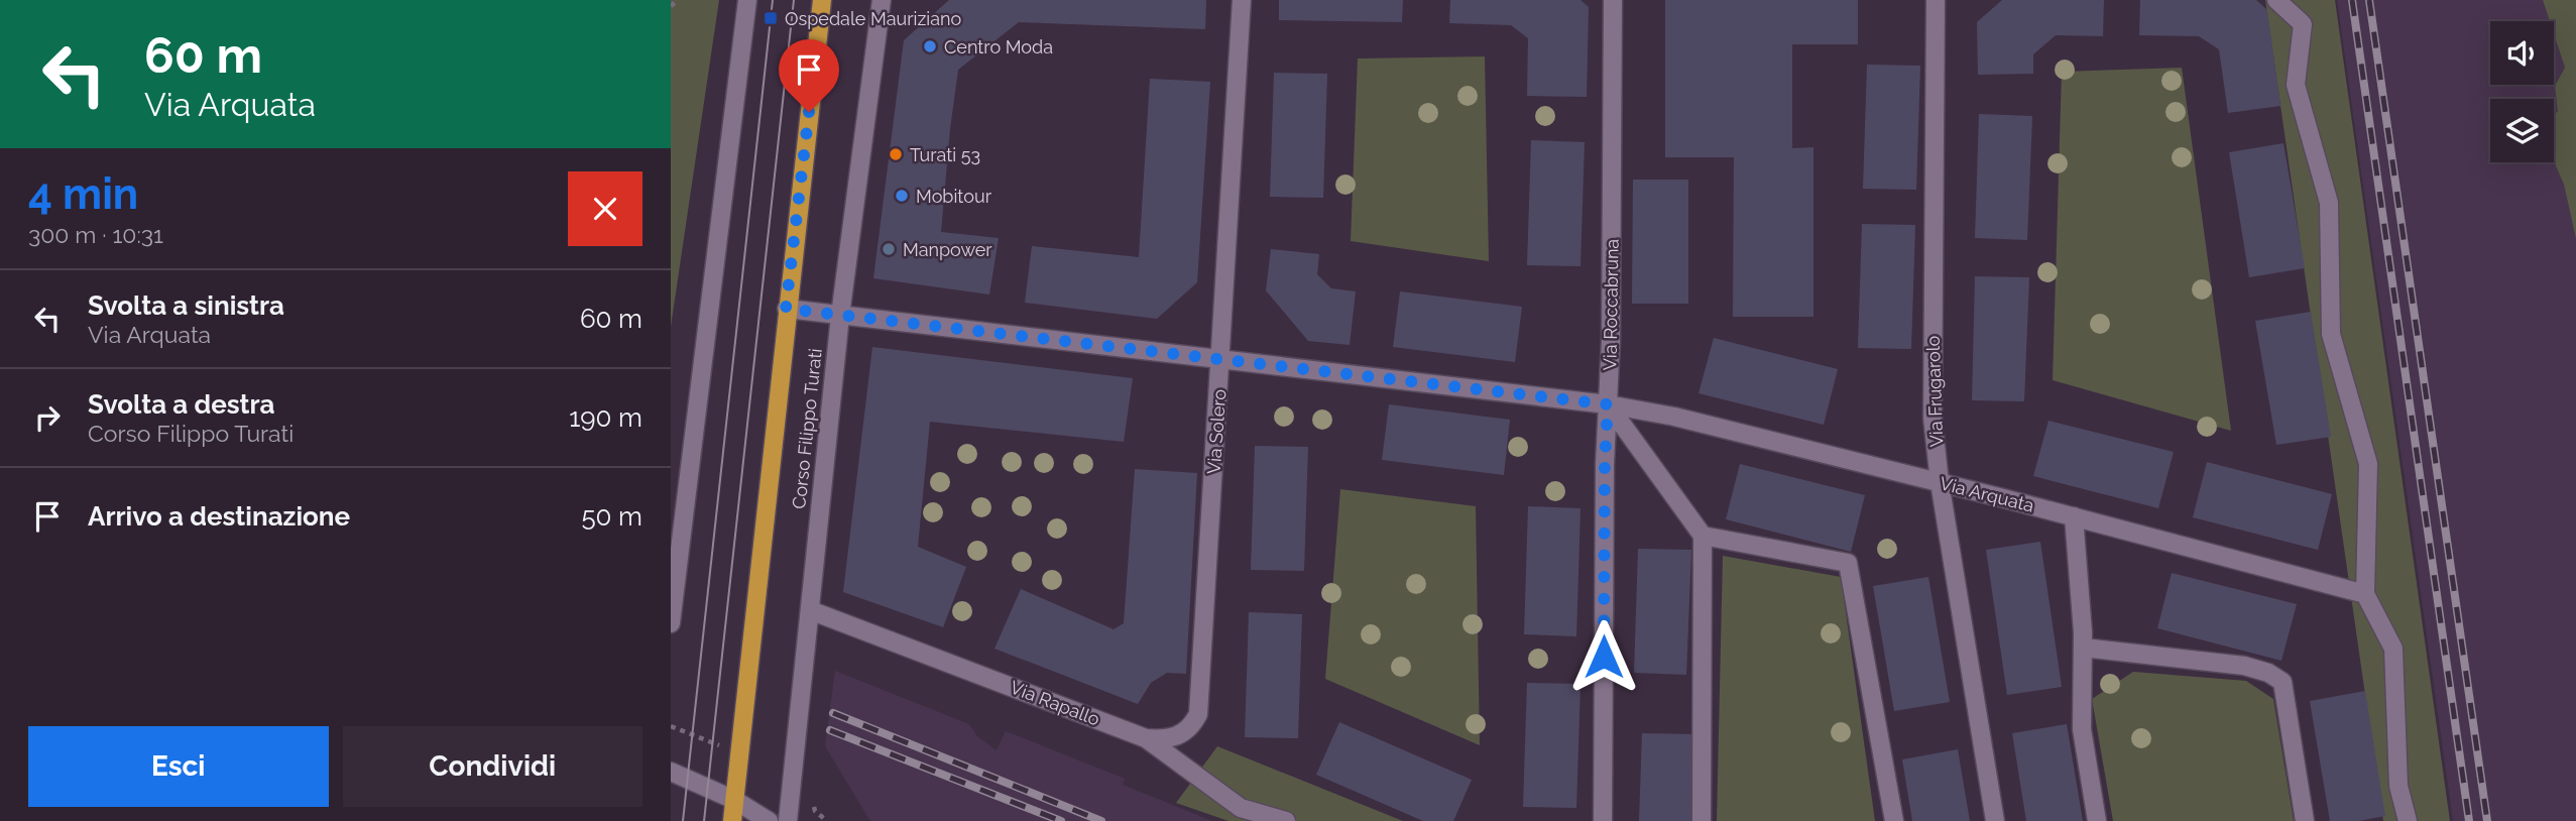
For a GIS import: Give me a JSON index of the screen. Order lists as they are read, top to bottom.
{
  "streets": {
    "main road": ["Corso Filippo Turati"],
    "street": [
      "Via Roccabruna",
      "Via Frugarolo",
      "Via Solero",
      "Via Arquata",
      "Via Rapallo"
    ]
  },
  "crossings": [
    ["Via Roccabruna", "Via Arquata"],
    ["Via Frugarolo", "Via Arquata"],
    ["Corso Filippo Turati", "Via Arquata"],
    ["Corso Filippo Turati", "Via Rapallo"],
    ["Via Solero", "Via Arquata"],
    ["Via Solero", "Via Rapallo"]
  ],
  "places": {
    "transit": ["Ospedale Mauriziano"],
    "other": [
      "Centro Moda",
      "Turati 53",
      "Mobitour",
      "Manpower"
    ]
  },
  "page": {
    "turn": ["60 m", "Via Arquata"],
    "heading": ["4 min", "300 m · 10:31"],
    "list": [
      {
        "name": "Svolta a sinistra",
        "note": "Via Arquata",
        "value": "60 m"
      },
      {
        "name": "Svolta a destra",
        "note": "Corso Filippo Turati",
        "value": "190 m"
      },
      {
        "name": "Arrivo a destinazione",
        "value": "50 m"
      }
    ],
    "buttons": ["Esci", "Condividi"]
  }
}
